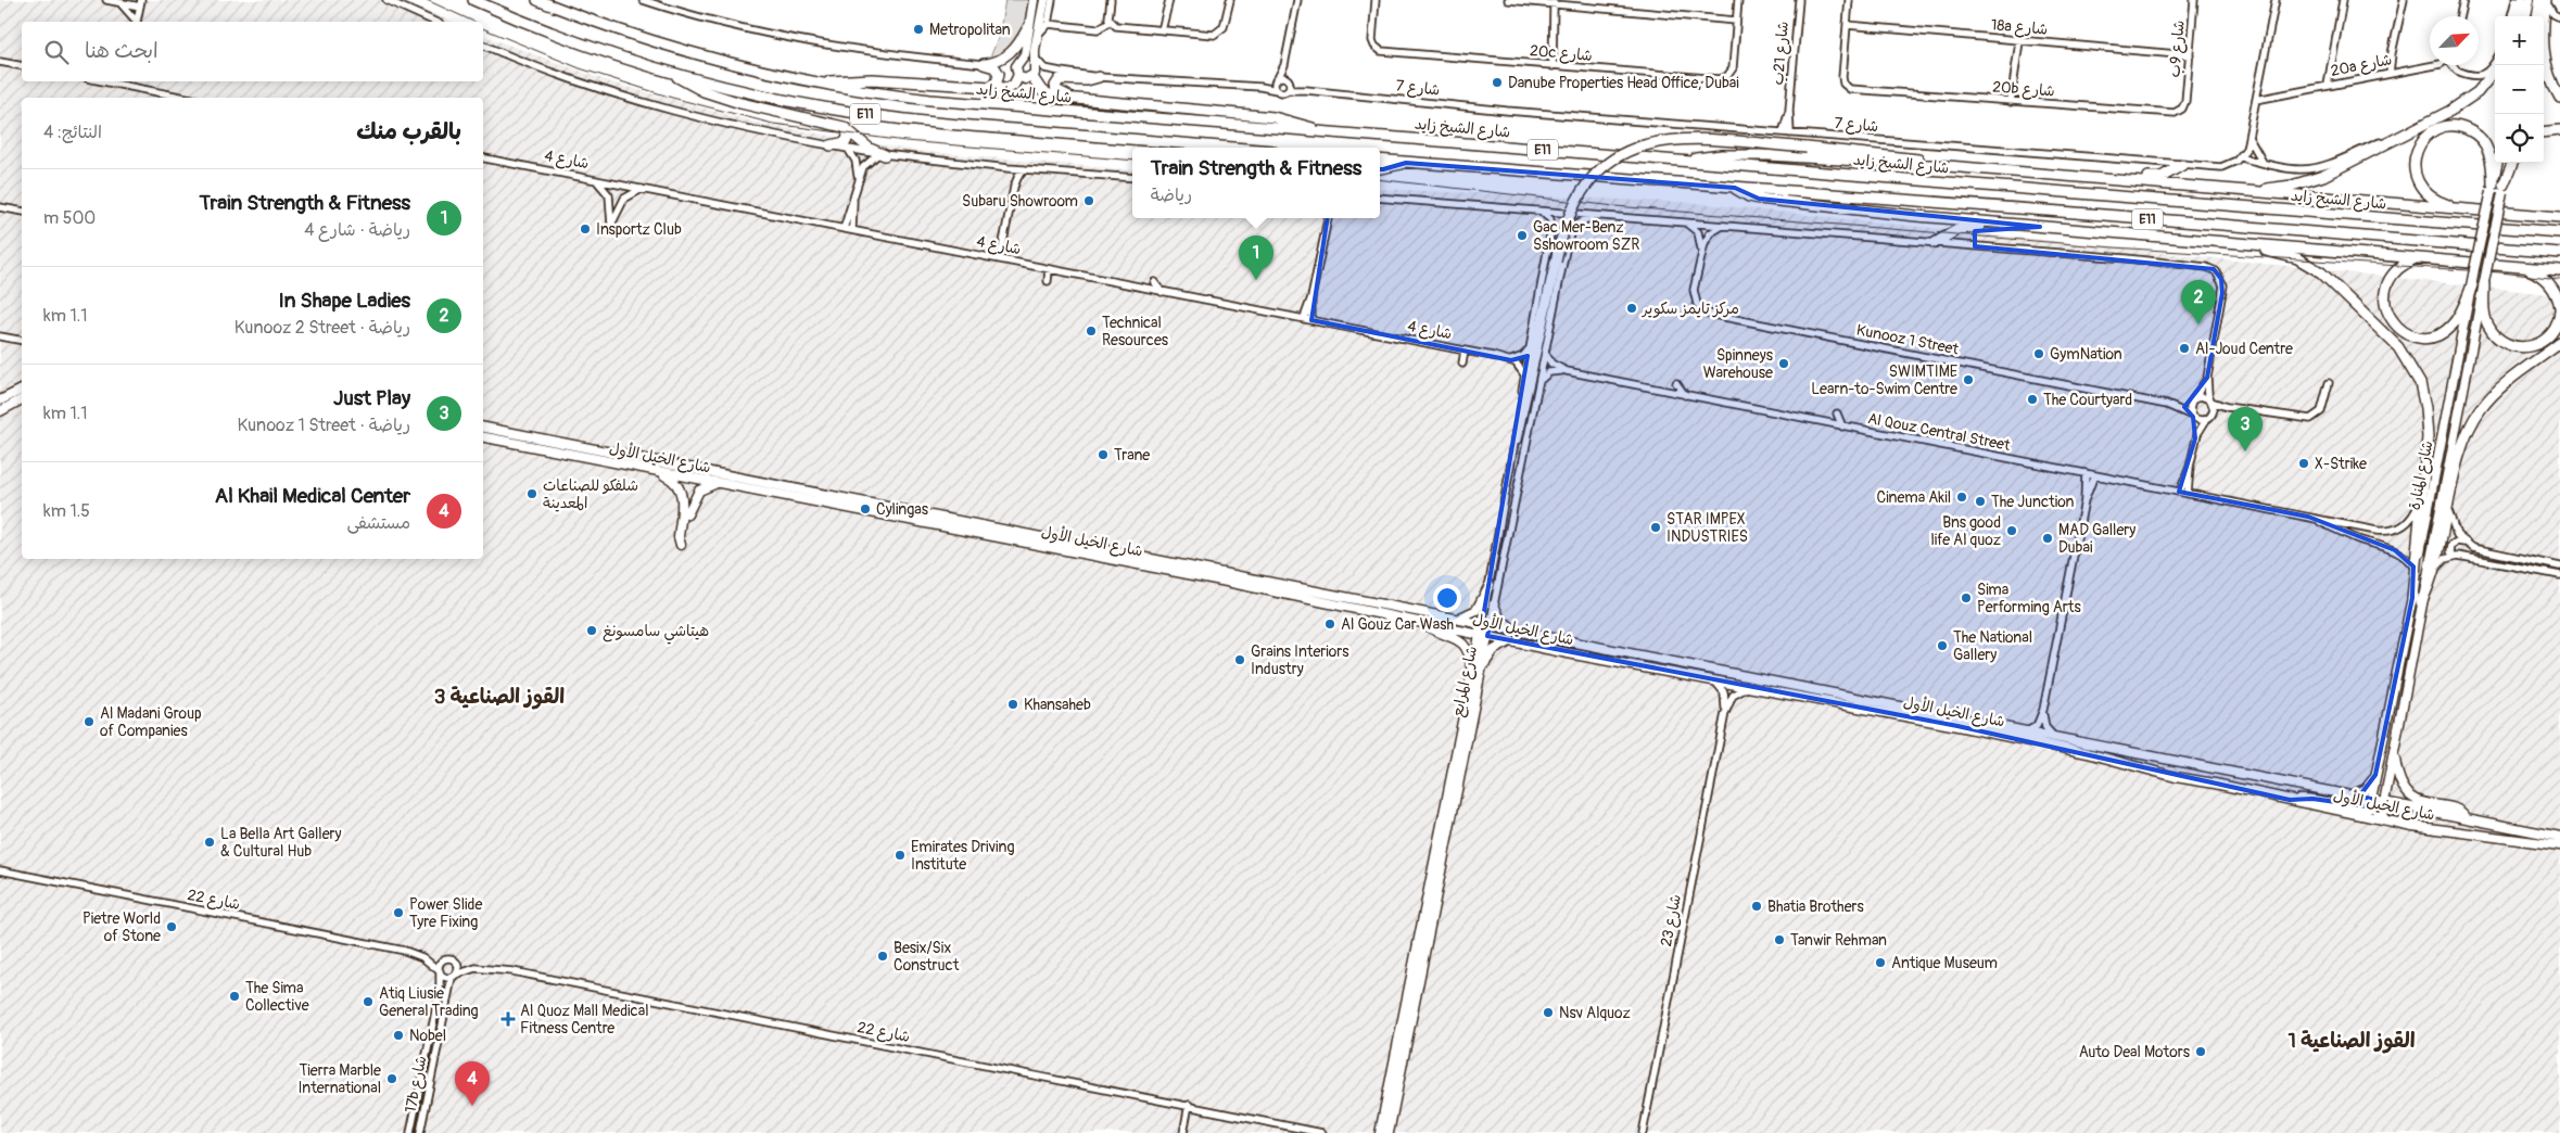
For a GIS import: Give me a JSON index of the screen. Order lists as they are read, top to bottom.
{
  "streets": {
    "highway": ["شارع الشيخ زايد", "E11"],
    "main road": ["شارع الخيل الأول", "شارع المنارة", "شارع المرابع"],
    "street": [
      "18a شارع",
      "شارع 9ب",
      "20c شارع",
      "شارع 21ب",
      "20a شارع",
      "شارع 7",
      "20b شارع",
      "شارع 4",
      "Kunooz 1 Street",
      "Al Qouz Central Street",
      "شارع 22",
      "شارع 23",
      "17b شارع"
    ]
  },
  "crossings": [
    ["18a شارع", "شارع 9ب"],
    ["18a شارع", "20b شارع"],
    ["شارع 9ب", "20b شارع"],
    ["شارع 21ب", "شارع 7"],
    ["Al Qouz Central Street", "شارع المرابع"],
    ["شارع الخيل الأول", "شارع المنارة"],
    ["شارع الخيل الأول", "شارع المرابع"],
    ["شارع الخيل الأول", "شارع 23"],
    ["شارع 22", "17b شارع"]
  ],
  "districts": ["القوز الصناعية 3", "القوز الصناعية 1"],
  "places": {
    "other": [
      "Metropolitan",
      "Danube Properties Head Office, Dubai",
      "Subaru Showroom",
      "Insportz Club",
      "Gac Mer-Benz Sshowroom SZR",
      "مركز تايمز سكوير",
      "Technical Resources",
      "Al-Joud Centre",
      "GymNation",
      "Spinneys Warehouse",
      "SWIMTIME Learn-to-Swim Centre",
      "The Courtyard",
      "Trane",
      "X-Strike",
      "شلفكو للصناعات المعدينة",
      "Cinema Akil",
      "The Junction",
      "Cylingas",
      "STAR IMPEX INDUSTRIES",
      "Bns good life Al quoz",
      "MAD Gallery Dubai",
      "Sima Performing Arts",
      "Al Gouz Car Wash",
      "هيتاشي سامسونغ",
      "The National Gallery",
      "Grains Interiors Industry",
      "Khansaheb",
      "Al Madani Group of Companies",
      "La Bella Art Gallery & Cultural Hub",
      "Emirates Driving Institute",
      "Bhatia Brothers",
      "Power Slide Tyre Fixing",
      "Pietre World of Stone",
      "Tanwir Rehman",
      "Besix/Six Construct",
      "Antique Museum",
      "The Sima Collective",
      "Atiq Liusie General Trading",
      "Nsv Alquoz",
      "Nobel",
      "Auto Deal Motors",
      "Tierra Marble International"
    ],
    "health": ["Al Quoz Mall Medical Fitness Centre"]
  },
  "north": "top right",
  "page": {
    "map_buttons": ["+", "−"],
    "search": "ابحث هنا",
    "heading": ["بالقرب منك", "النتائج: 4"],
    "popup": ["Train Strength & Fitness", "رياضة"],
    "list": [
      {
        "mark": "1",
        "name": "Train Strength & Fitness",
        "note": "رياضة · شارع 4",
        "value": "500 m"
      },
      {
        "mark": "2",
        "name": "In Shape Ladies",
        "note": "رياضة · Kunooz 2 Street",
        "value": "1.1 km"
      },
      {
        "mark": "3",
        "name": "Just Play",
        "note": "رياضة · Kunooz 1 Street",
        "value": "1.1 km"
      },
      {
        "mark": "4",
        "name": "Al Khail Medical Center",
        "note": "مستشفى",
        "value": "1.5 km"
      }
    ],
    "pins": [
      "1",
      "2",
      "3",
      "4"
    ]
  }
}
